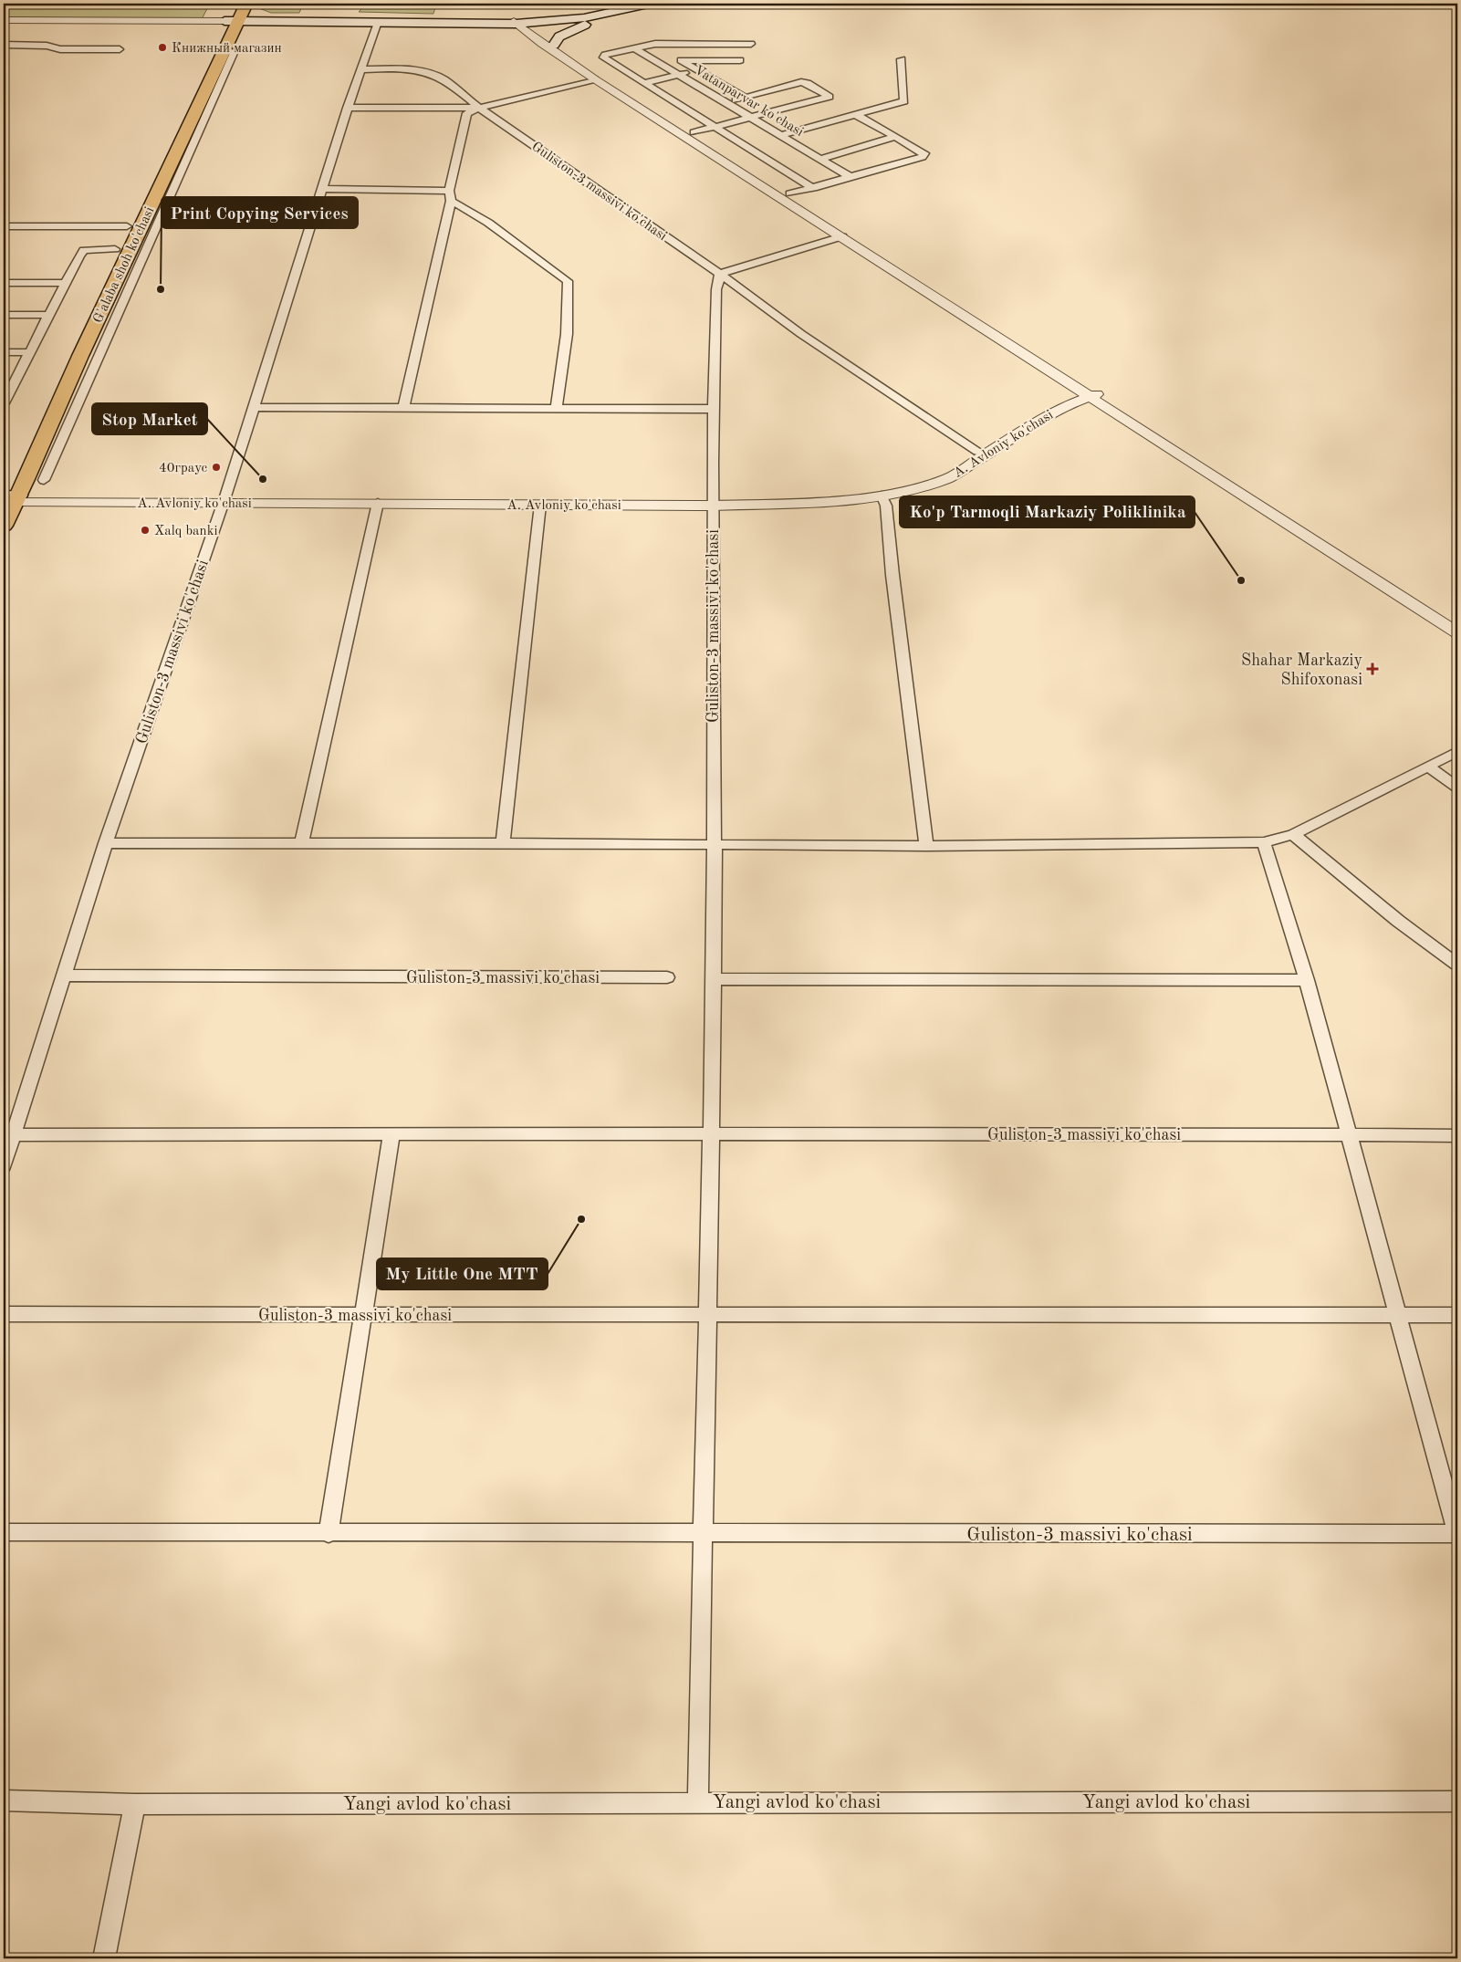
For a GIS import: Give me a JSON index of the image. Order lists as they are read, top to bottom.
{
  "streets": {
    "main road": ["G'alaba shoh ko'chasi"],
    "street": [
      "Vatanparvar ko'chasi",
      "Guliston-3 massivi ko'chasi",
      "A. Avloniy ko'chasi",
      "Yangi avlod ko'chasi"
    ]
  },
  "crossings": [
    ["Guliston-3 massivi ko'chasi", "A. Avloniy ko'chasi"],
    ["Guliston-3 massivi ko'chasi", "Yangi avlod ko'chasi"],
    ["G'alaba shoh ko'chasi", "A. Avloniy ko'chasi"]
  ],
  "places": {
    "other": [
      "Книжный магазин",
      "Print Copying Services",
      "40граус",
      "Stop Market",
      "Xalq banki",
      "Ko'p Tarmoqli Markaziy Poliklinika",
      "My Little One MTT"
    ],
    "health": ["Shahar Markaziy Shifoxonasi"]
  }
}
